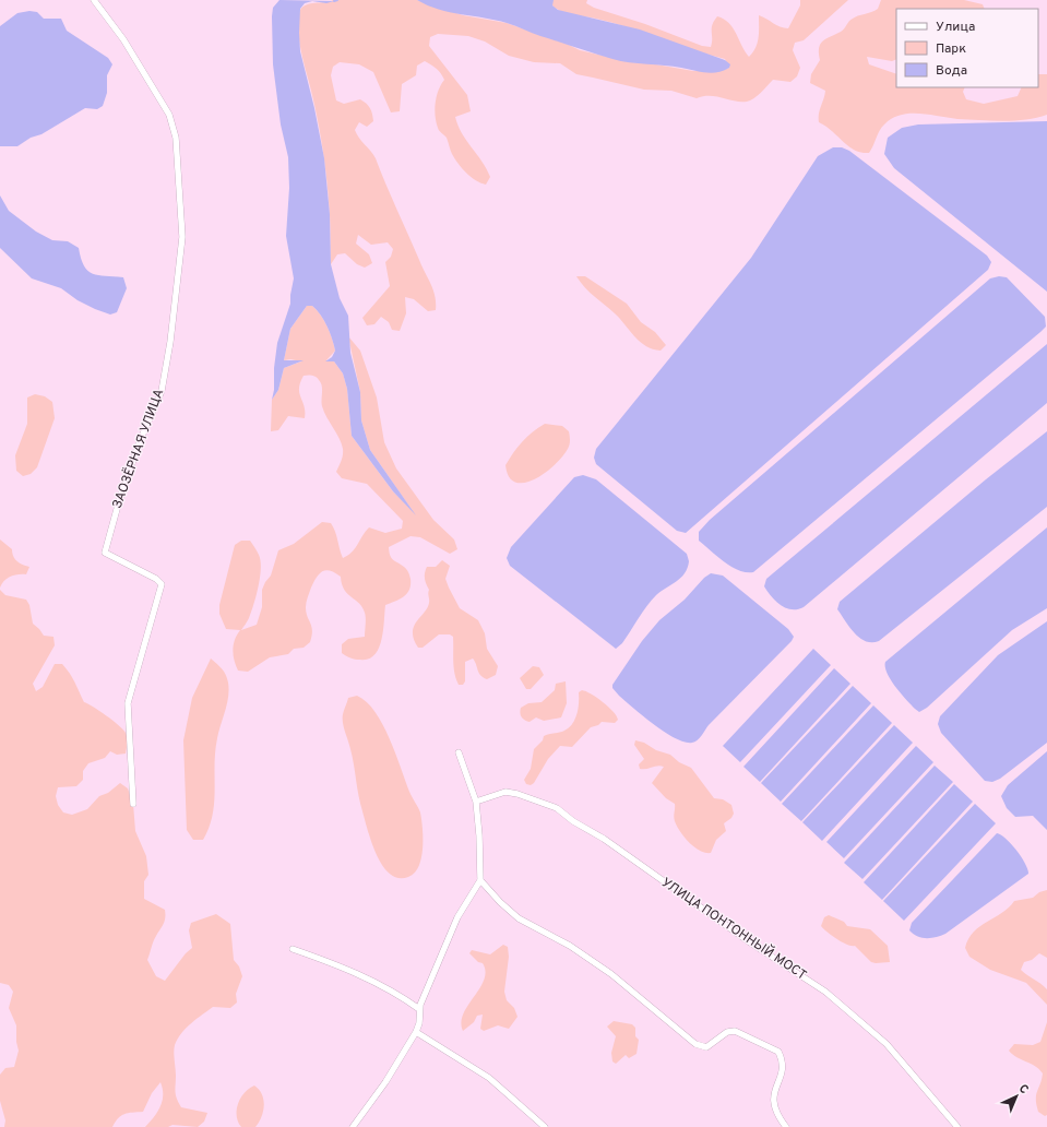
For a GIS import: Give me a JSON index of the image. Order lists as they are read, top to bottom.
{
  "streets": {
    "street": ["ЗАОЗЁРНАЯ УЛИЦА", "УЛИЦА ПОНТОННЫЙ МОСТ"]
  },
  "legend": ["Улица", "Парк", "Вода"],
  "north": "top right"
}
